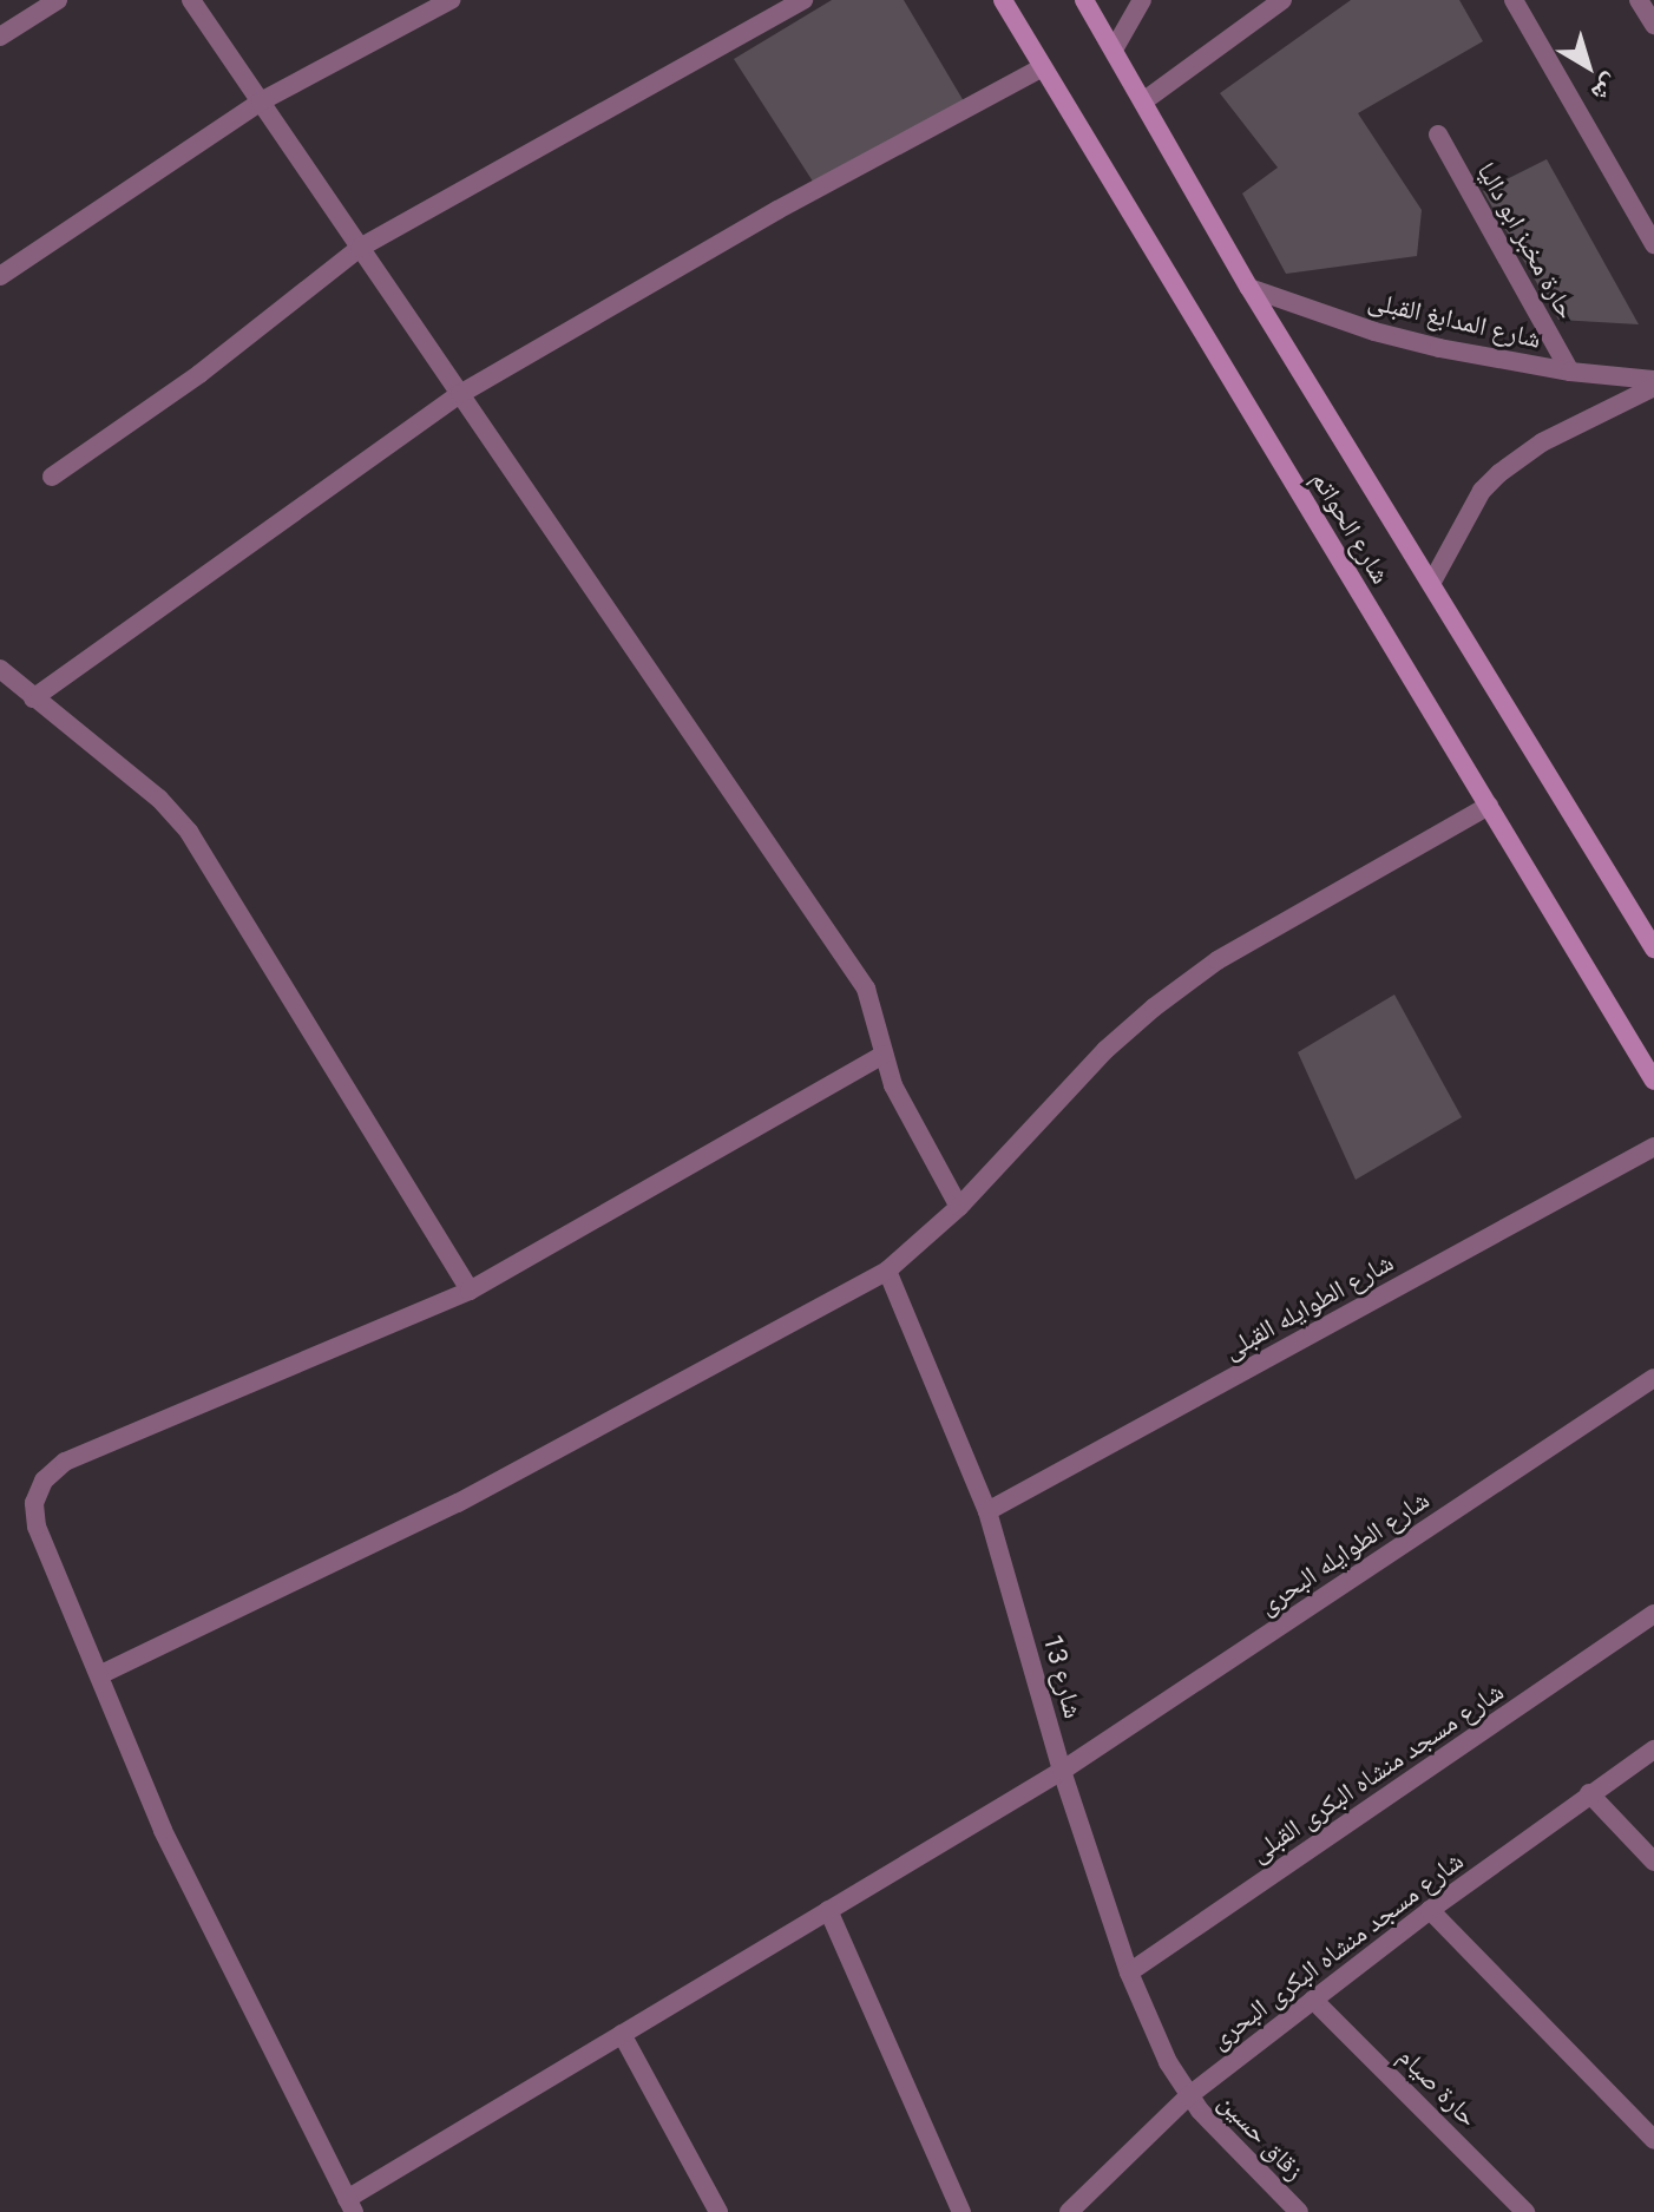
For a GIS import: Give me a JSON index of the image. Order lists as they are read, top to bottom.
{
  "streets": {
    "main road": ["شارع الحواتم"],
    "street": [
      "حارة مخبز ابو داليا",
      "شارع المدابغ القبلى",
      "شارع الطوايله القبلى",
      "شارع الطوايله البحرى",
      "شارع 13",
      "شارع مسجد منشاه البكرى القبلى",
      "شارع مسجد منشاه البكرى البحرى",
      "حارة صيام",
      "زقاق حسين"
    ]
  },
  "crossings": [
    ["حارة مخبز ابو داليا", "شارع المدابغ القبلى"],
    ["شارع المدابغ القبلى", "شارع الحواتم"],
    ["شارع الطوايله القبلى", "شارع 13"],
    ["شارع الطوايله البحرى", "شارع 13"],
    ["شارع 13", "شارع مسجد منشاه البكرى القبلى"],
    ["شارع 13", "شارع مسجد منشاه البكرى البحرى"],
    ["شارع 13", "زقاق حسين"],
    ["شارع مسجد منشاه البكرى البحرى", "حارة صيام"],
    ["شارع مسجد منشاه البكرى البحرى", "زقاق حسين"]
  ],
  "north": "bottom right"
}
